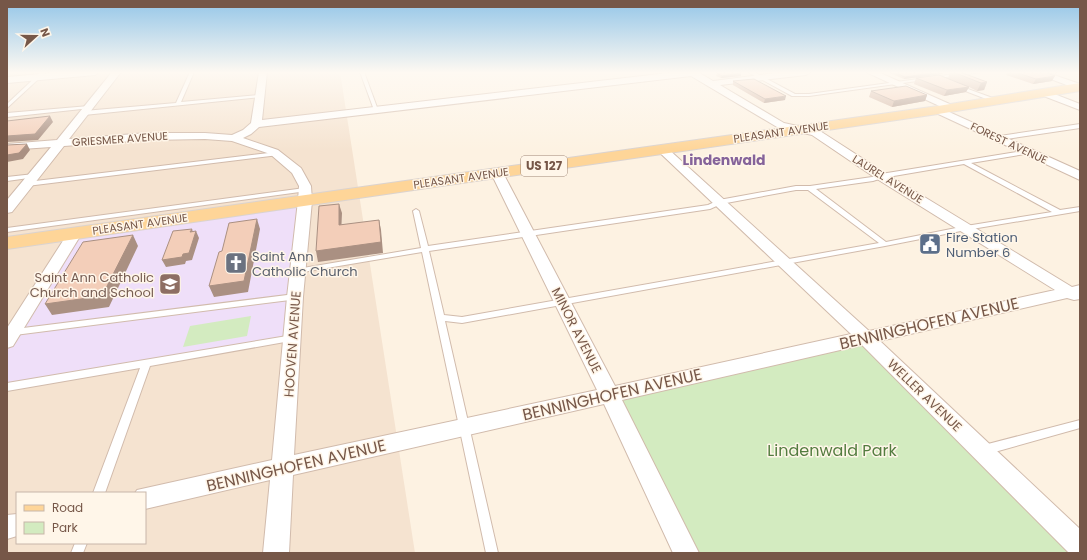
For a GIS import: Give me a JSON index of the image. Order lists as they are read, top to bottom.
{
  "streets": {
    "main road": ["PLEASANT AVENUE", "US 127"],
    "street": [
      "GRIESMER AVENUE",
      "FOREST AVENUE",
      "LAUREL AVENUE",
      "BENNINGHOFEN AVENUE",
      "MINOR AVENUE",
      "HOOVEN AVENUE",
      "WELLER AVENUE"
    ]
  },
  "crossings": [
    ["PLEASANT AVENUE", "FOREST AVENUE"],
    ["PLEASANT AVENUE", "LAUREL AVENUE"],
    ["PLEASANT AVENUE", "MINOR AVENUE"],
    ["PLEASANT AVENUE", "HOOVEN AVENUE"],
    ["PLEASANT AVENUE", "WELLER AVENUE"],
    ["GRIESMER AVENUE", "HOOVEN AVENUE"],
    ["LAUREL AVENUE", "BENNINGHOFEN AVENUE"],
    ["BENNINGHOFEN AVENUE", "MINOR AVENUE"],
    ["BENNINGHOFEN AVENUE", "HOOVEN AVENUE"],
    ["BENNINGHOFEN AVENUE", "WELLER AVENUE"]
  ],
  "districts": ["Lindenwald"],
  "parks": ["Lindenwald Park"],
  "places": {
    "public building": ["Fire Station Number 6"],
    "church": ["Saint Ann Catholic Church"],
    "school or university": ["Saint Ann Catholic Church and School"]
  },
  "legend": ["Road", "Park"],
  "north": "right"
}
